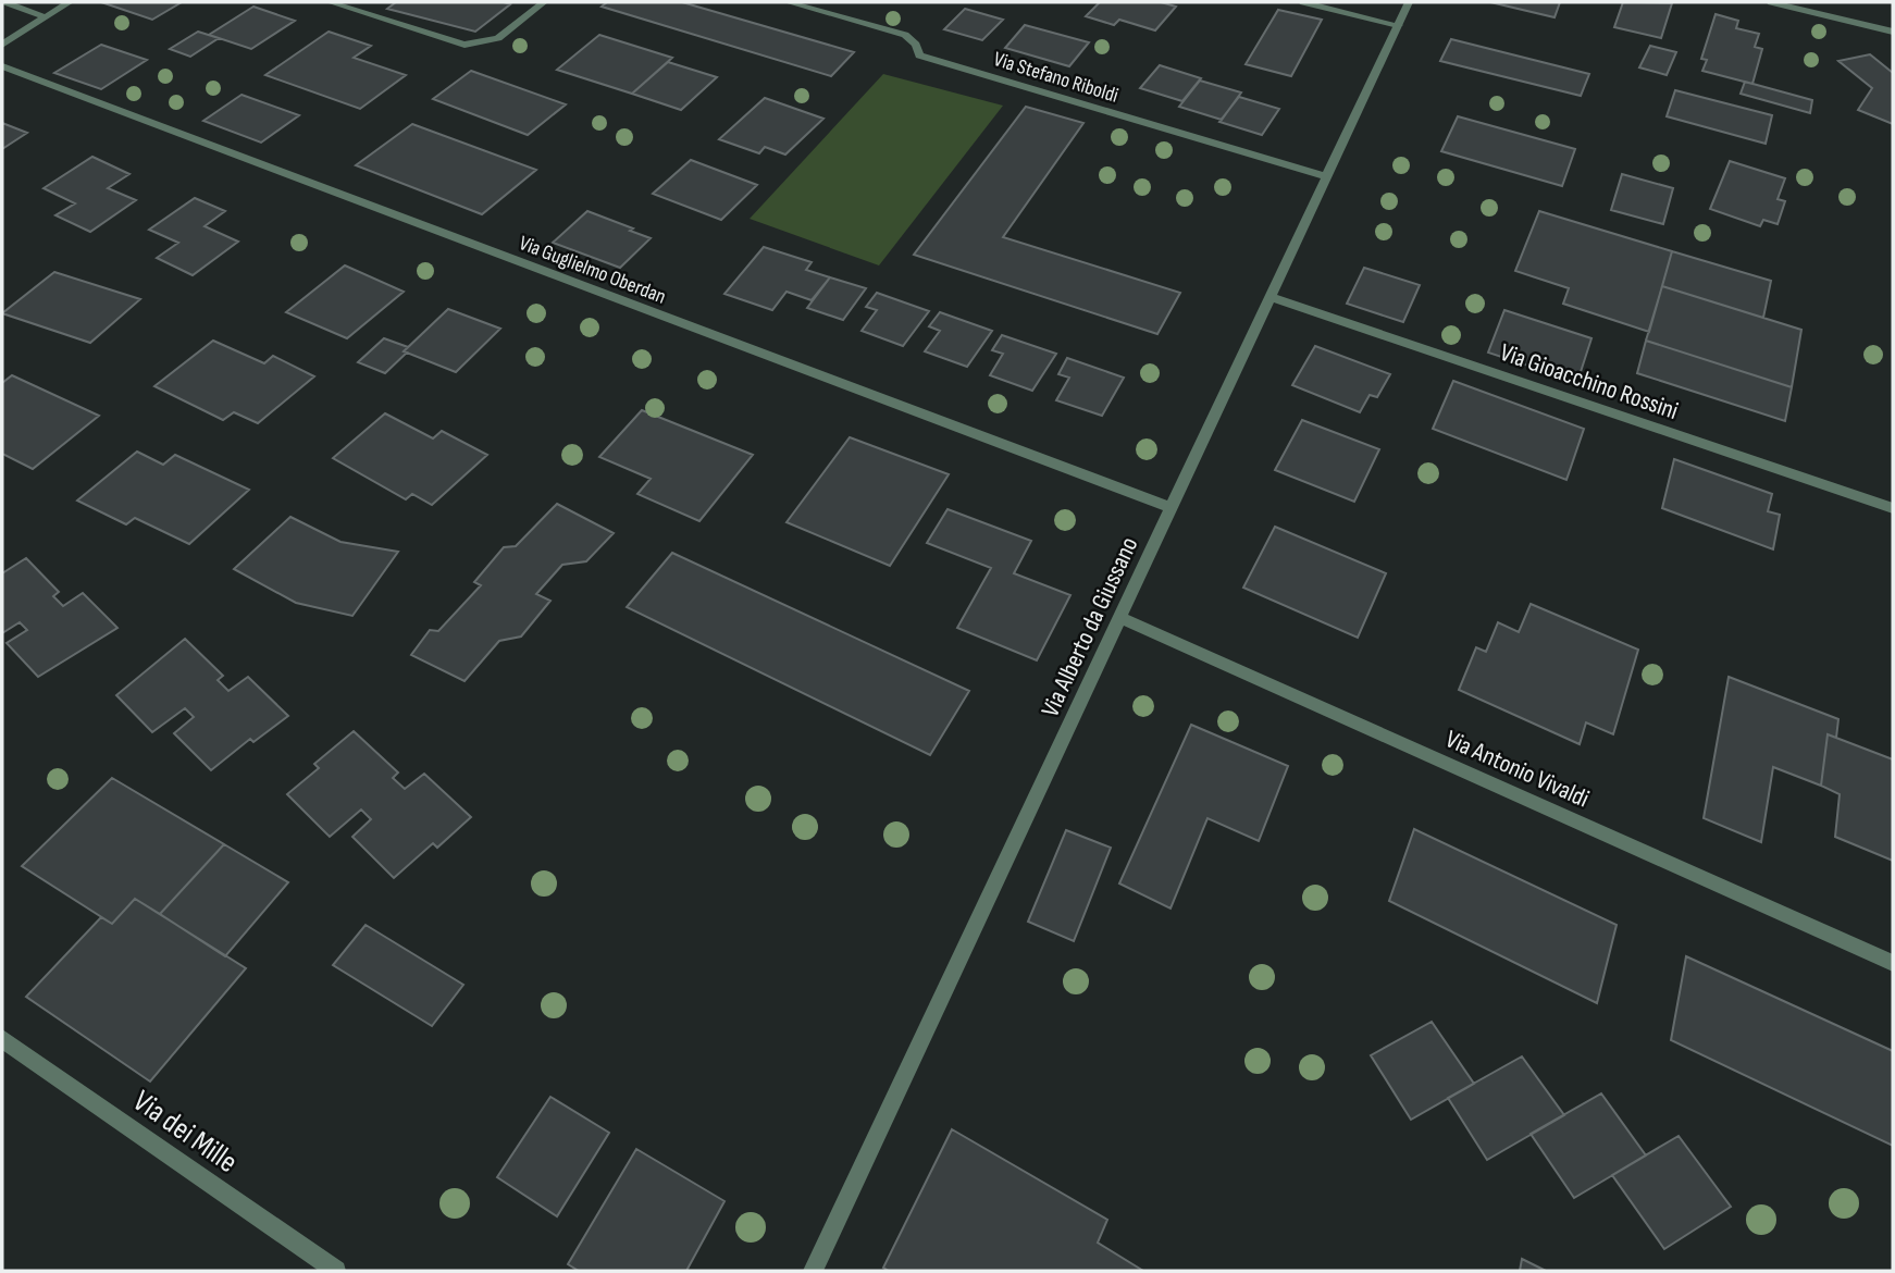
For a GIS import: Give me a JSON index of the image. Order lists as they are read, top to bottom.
{
  "streets": {
    "street": [
      "Via Stefano Riboldi",
      "Via Guglielmo Oberdan",
      "Via Gioacchino Rossini",
      "Via Alberto da Giussano",
      "Via Antonio Vivaldi",
      "Via dei Mille"
    ]
  },
  "crossings": [
    ["Via Stefano Riboldi", "Via Alberto da Giussano"],
    ["Via Guglielmo Oberdan", "Via Alberto da Giussano"],
    ["Via Gioacchino Rossini", "Via Alberto da Giussano"],
    ["Via Alberto da Giussano", "Via Antonio Vivaldi"]
  ]
}
